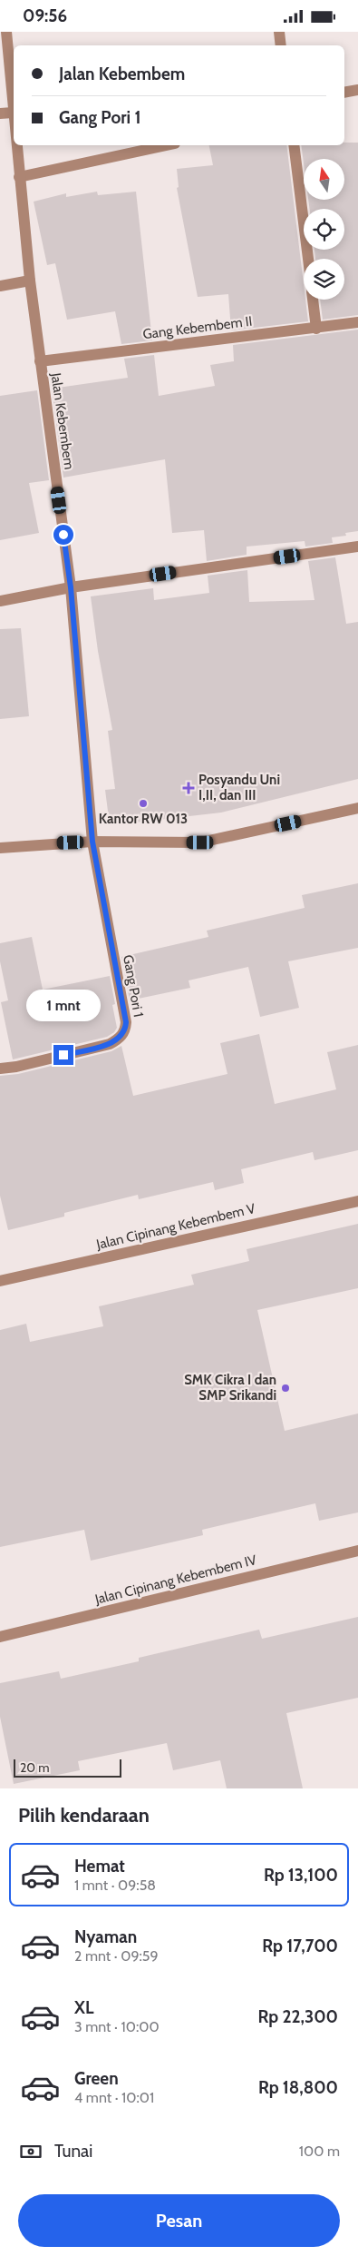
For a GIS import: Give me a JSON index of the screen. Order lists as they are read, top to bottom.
{
  "streets": {
    "street": [
      "Gang Kebembem II",
      "Jalan Kebembem",
      "Gang Pori 1",
      "Jalan Cipinang Kebembem V",
      "Jalan Cipinang Kebembem IV"
    ]
  },
  "crossings": [
    ["Gang Kebembem II", "Jalan Kebembem"],
    ["Jalan Kebembem", "Gang Pori 1"]
  ],
  "places": {
    "health": ["Posyandu Uni I,II, dan III"],
    "other": ["Kantor RW 013", "SMK Cikra I dan SMP Srikandi"]
  },
  "scale_bar": "20 m",
  "north": "top",
  "page": {
    "status": "09:56",
    "banner": ["Jalan Kebembem", "Gang Pori 1"],
    "bubble": "1 mnt",
    "scale": "20 m",
    "heading": "Pilih kendaraan",
    "list": [
      {
        "name": "Hemat",
        "note": "1 mnt · 09:58",
        "value": "Rp 13,100"
      },
      {
        "name": "Nyaman",
        "note": "2 mnt · 09:59",
        "value": "Rp 17,700"
      },
      {
        "name": "XL",
        "note": "3 mnt · 10:00",
        "value": "Rp 22,300"
      },
      {
        "name": "Green",
        "note": "4 mnt · 10:01",
        "value": "Rp 18,800"
      }
    ],
    "pay": ["Tunai", "100 m"],
    "buttons": "Pesan"
  }
}
